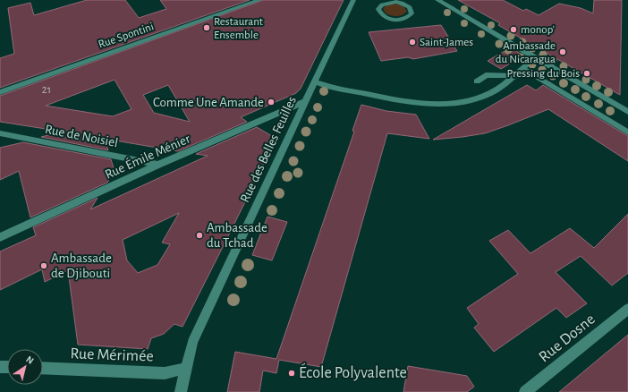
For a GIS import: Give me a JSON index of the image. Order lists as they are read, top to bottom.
{
  "streets": {
    "street": [
      "Rue Spontini",
      "Rue de Noisiel",
      "Rue des Belles Feuilles",
      "Rue Émile Ménier",
      "Rue Dosne",
      "Rue Mérimée"
    ]
  },
  "crossings": [
    ["Rue de Noisiel", "Rue Émile Ménier"],
    ["Rue des Belles Feuilles", "Rue Émile Ménier"],
    ["Rue des Belles Feuilles", "Rue Mérimée"]
  ],
  "places": [
    "Restaurant Ensemble",
    "monop'",
    "Saint-James",
    "Ambassade du Nicaragua",
    "Pressing du Bois",
    "Comme Une Amande",
    "Ambassade du Tchad",
    "Ambassade de Djibouti",
    "École Polyvalente"
  ],
  "house_numbers": ["21"],
  "north": "top right"
}
